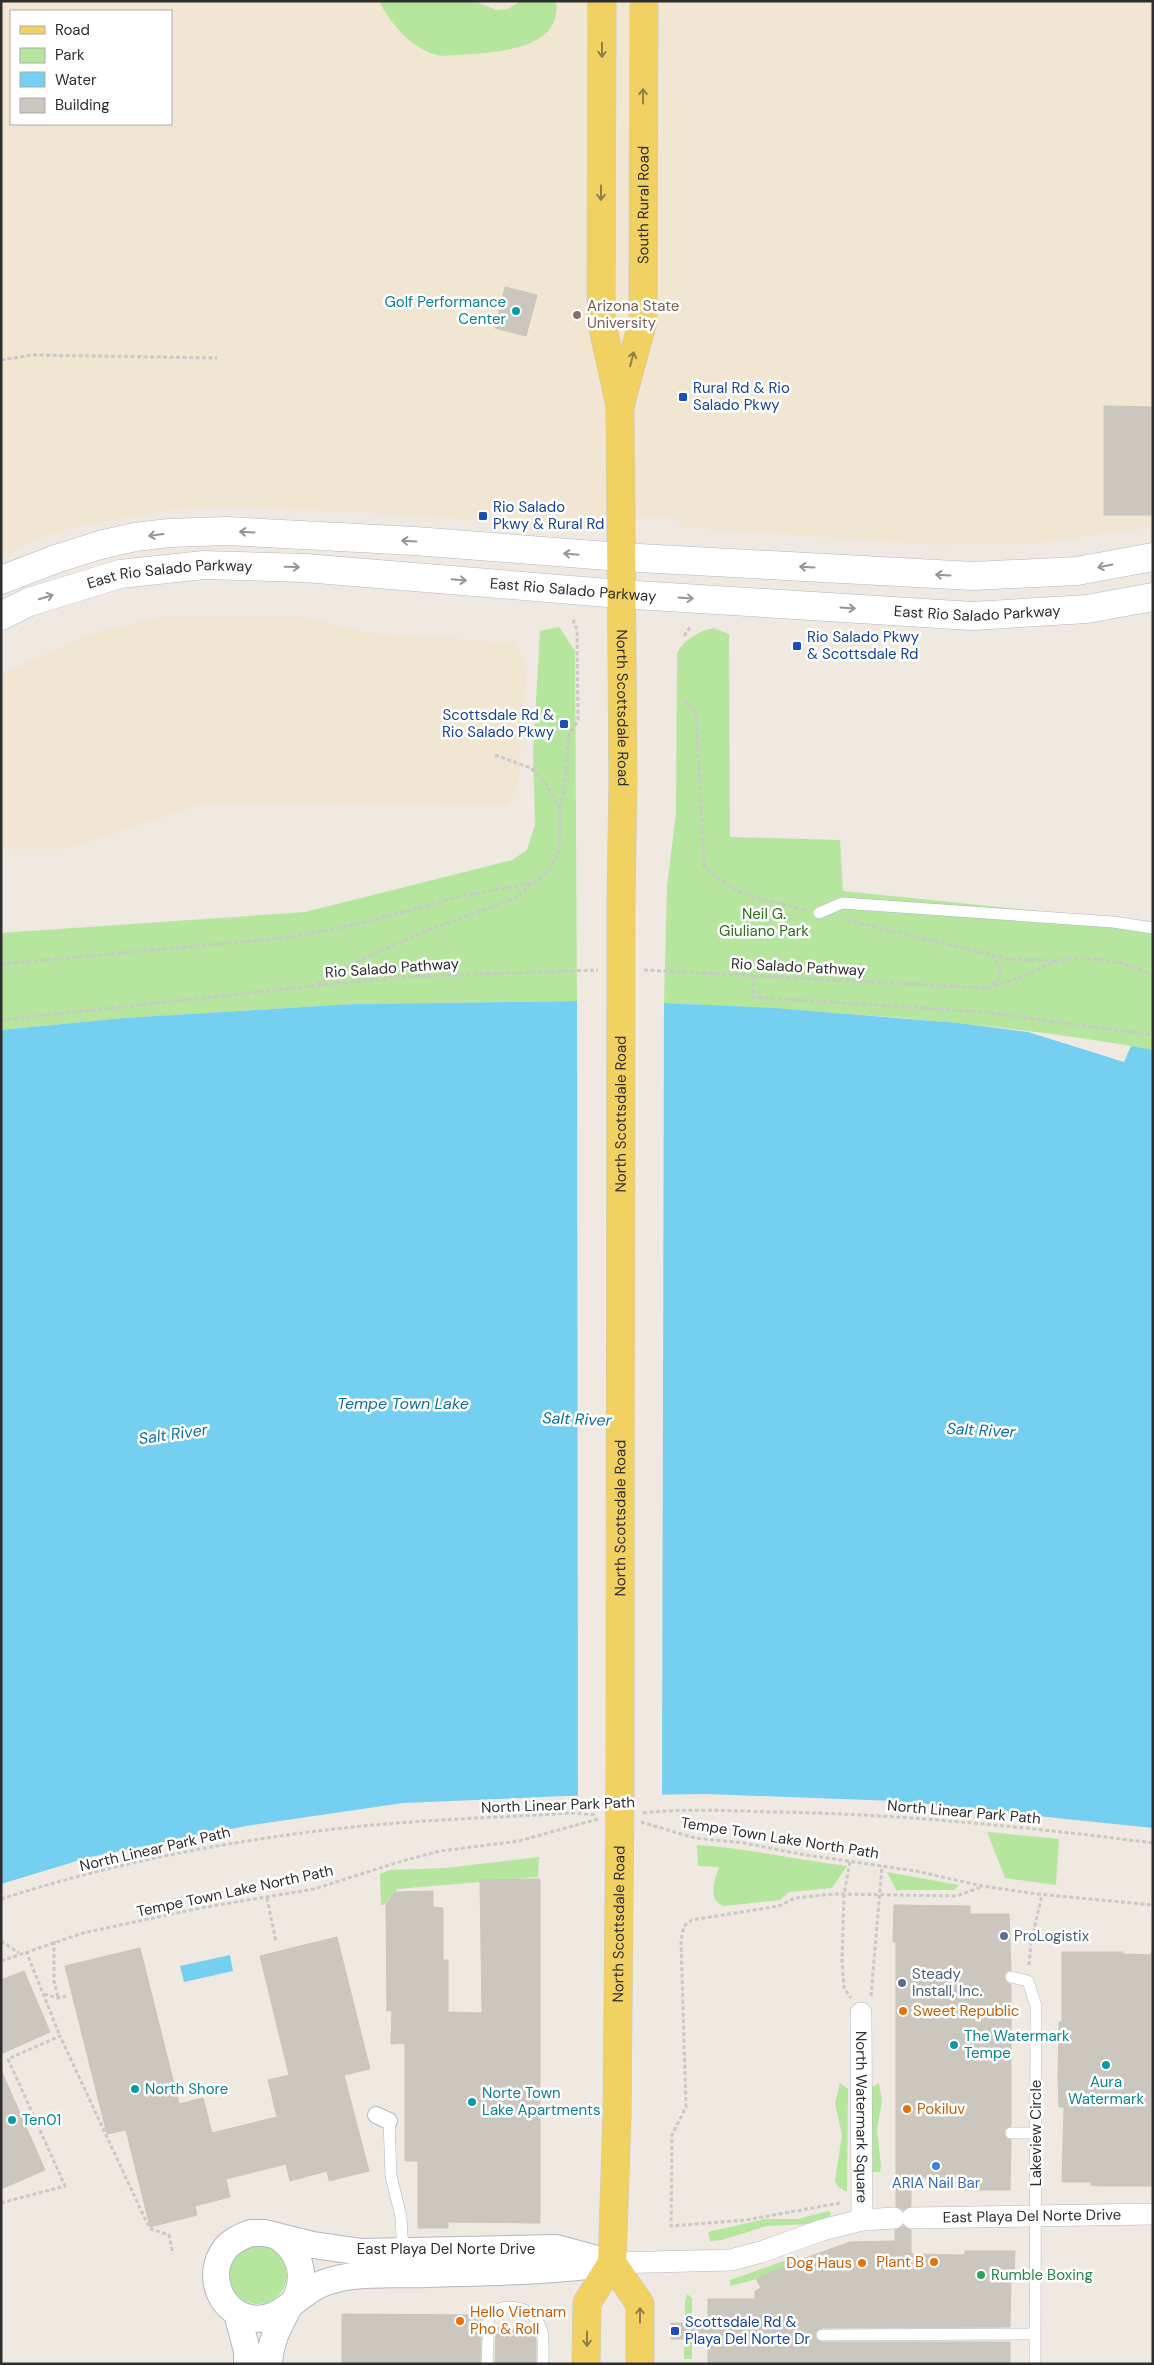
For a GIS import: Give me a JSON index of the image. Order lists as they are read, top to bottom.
{
  "streets": {
    "main road": ["South Rural Road", "East Rio Salado Parkway", "North Scottsdale Road"],
    "street": ["North Watermark Square", "East Playa Del Norte Drive"],
    "lane": ["Lakeview Circle"],
    "path": ["Rio Salado Pathway", "North Linear Park Path", "Tempe Town Lake North Path"]
  },
  "crossings": [
    ["South Rural Road", "East Rio Salado Parkway"],
    ["South Rural Road", "North Scottsdale Road"],
    ["East Rio Salado Parkway", "North Scottsdale Road"],
    ["North Scottsdale Road", "East Playa Del Norte Drive"],
    ["North Linear Park Path", "Tempe Town Lake North Path"],
    ["North Watermark Square", "East Playa Del Norte Drive"],
    ["Lakeview Circle", "East Playa Del Norte Drive"]
  ],
  "water": ["Tempe Town Lake", "Salt River"],
  "parks": ["Neil G. Giuliano Park"],
  "places": {
    "other": [
      "Golf Performance Center",
      "Arizona State University",
      "ProLogistix",
      "Steady Install, Inc.",
      "Sweet Republic",
      "The Watermark Tempe",
      "Aura Watermark",
      "North Shore",
      "Norte Town Lake Apartments",
      "Pokiluv",
      "Ten01",
      "ARIA Nail Bar",
      "Plant B",
      "Dog Haus",
      "Rumble Boxing",
      "Hello Vietnam Pho & Roll"
    ],
    "transit": [
      "Rural Rd & Rio Salado Pkwy",
      "Rio Salado Pkwy & Rural Rd",
      "Rio Salado Pkwy & Scottsdale Rd",
      "Scottsdale Rd & Rio Salado Pkwy",
      "Scottsdale Rd & Playa Del Norte Dr"
    ]
  },
  "legend": [
    "Road",
    "Park",
    "Water",
    "Building"
  ]
}
